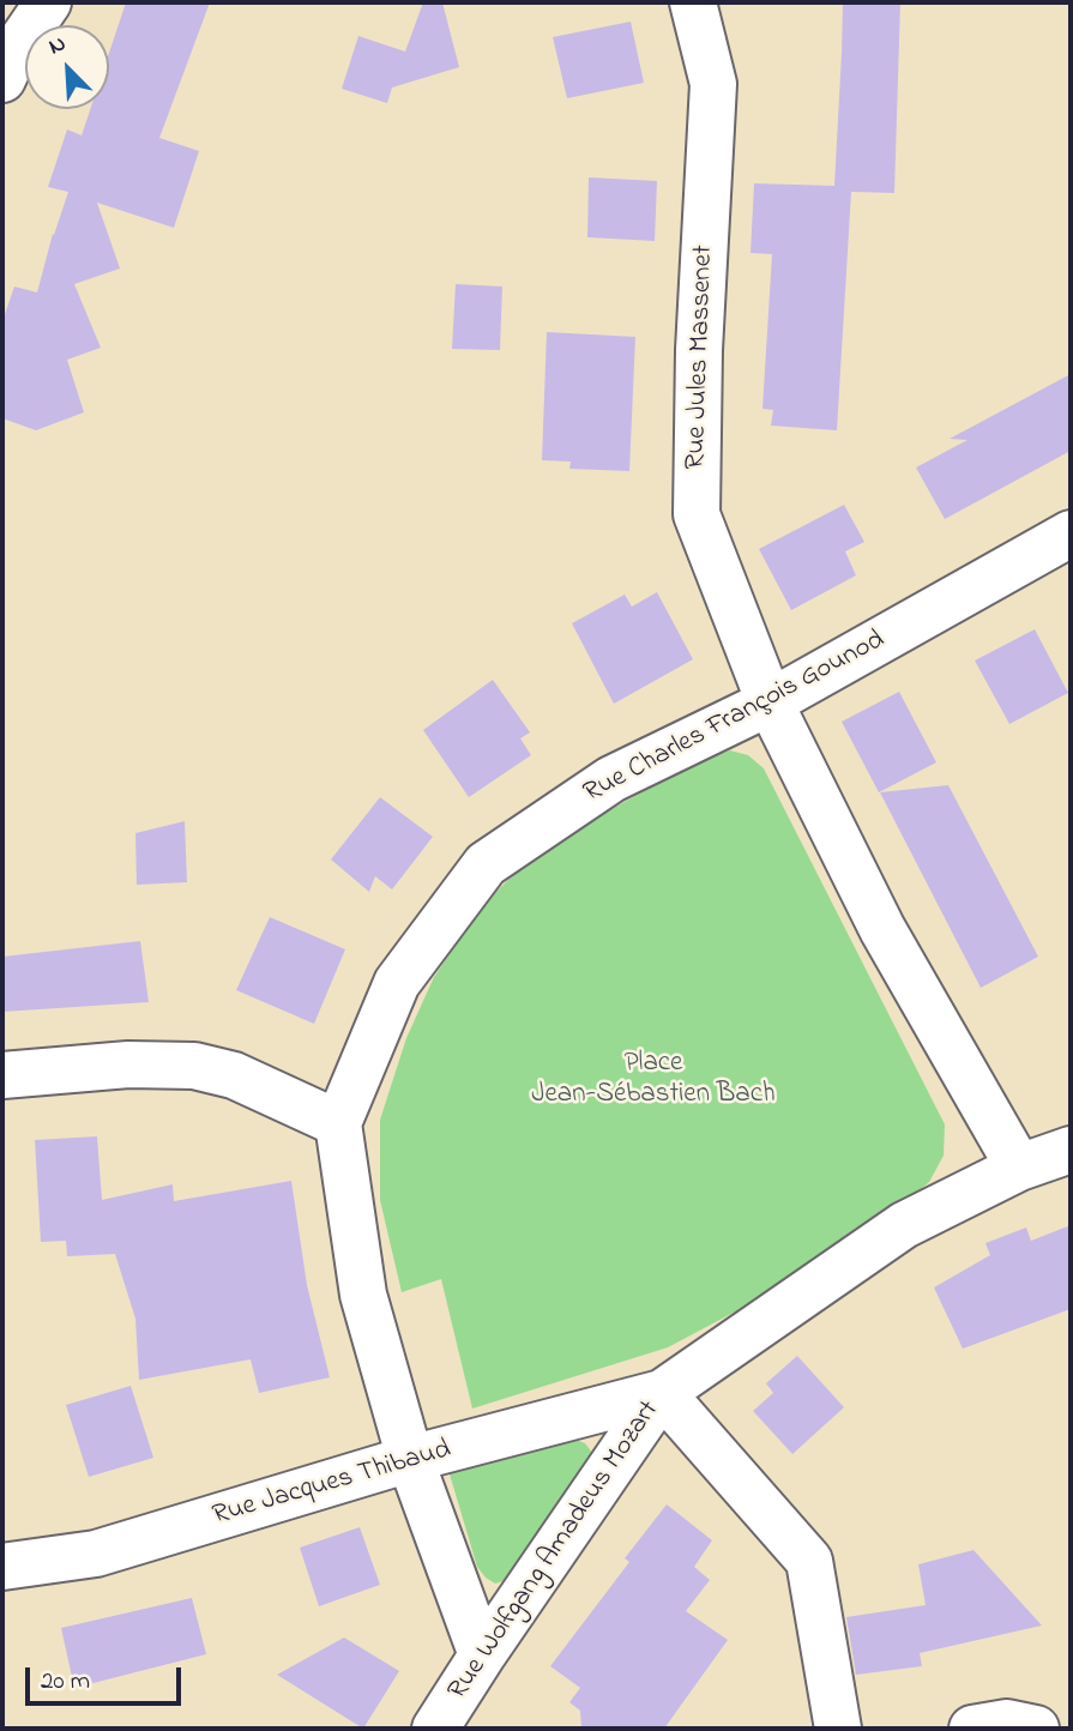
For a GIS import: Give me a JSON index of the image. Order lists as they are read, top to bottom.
{
  "streets": {
    "street": [
      "Rue Jules Massenet",
      "Rue Charles François Gounod",
      "Rue Jacques Thibaud",
      "Rue Wolfgang Amadeus Mozart"
    ]
  },
  "crossings": [
    ["Rue Jules Massenet", "Rue Charles François Gounod"],
    ["Rue Jacques Thibaud", "Rue Wolfgang Amadeus Mozart"]
  ],
  "parks": ["Place Jean-Sébastien Bach"],
  "scale_bar": "20 m",
  "north": "top left"
}
